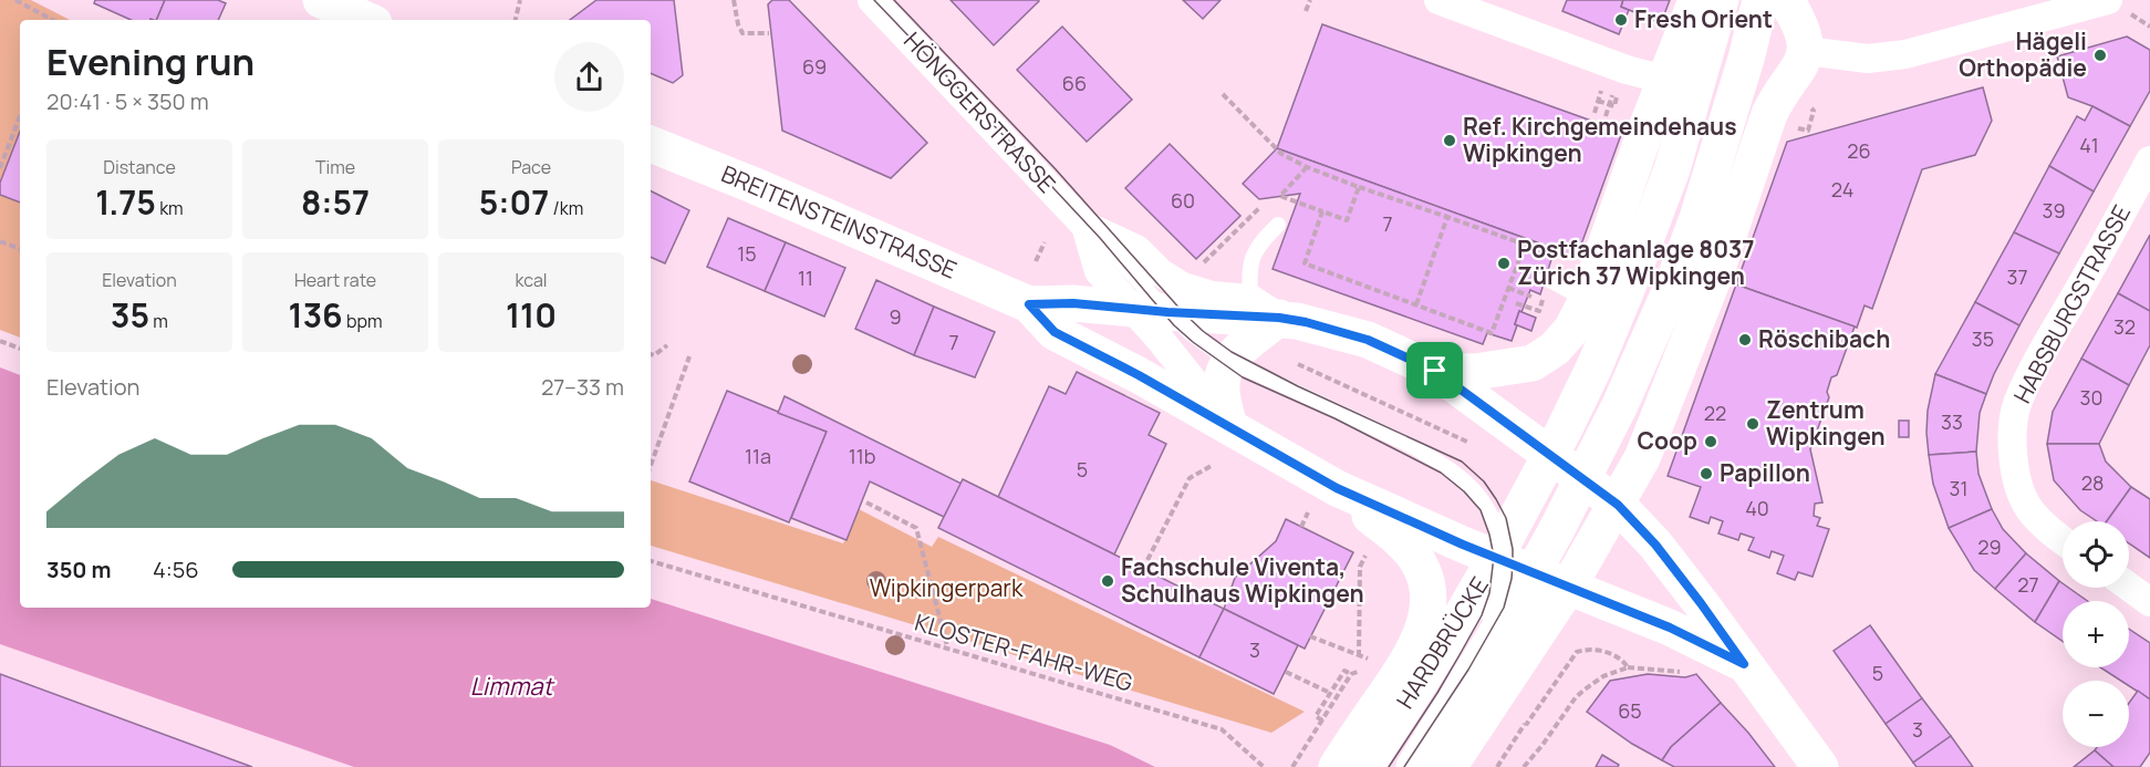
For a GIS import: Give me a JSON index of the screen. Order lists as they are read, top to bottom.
{
  "streets": {
    "street": [
      "HÖNGGERSTRASSE",
      "BREITENSTEINSTRASSE",
      "HABSBURGSTRASSE",
      "HARDBRÜCKE"
    ],
    "path": ["KLOSTER-FAHR-WEG"]
  },
  "water": ["Limmat"],
  "parks": ["Wipkingerpark"],
  "places": [
    "Fresh Orient",
    "Hägeli Orthopädie",
    "Ref. Kirchgemeindehaus Wipkingen",
    "Postfachanlage 8037 Zürich 37 Wipkingen",
    "Röschibach",
    "Zentrum Wipkingen",
    "Coop",
    "Papillon",
    "Fachschule Viventa, Schulhaus Wipkingen"
  ],
  "house_numbers": [
    "69",
    "66",
    "41",
    "26",
    "24",
    "60",
    "39",
    "7",
    "15",
    "37",
    "11",
    "9",
    "32",
    "35",
    "7",
    "30",
    "22",
    "33",
    "11a",
    "11b",
    "5",
    "28",
    "31",
    "40",
    "29",
    "27",
    "3",
    "5",
    "65",
    "3"
  ],
  "page": {
    "heading": ["Evening run", "20:41 · 5 × 350 m"],
    "stats": [
      ["Distance", "1.75 km"],
      ["Time", "8:57"],
      ["Pace", "5:07 /km"],
      ["Elevation", "35 m"],
      ["Heart rate", "136 bpm"],
      ["kcal", "110"]
    ],
    "chart": ["Elevation", "27–33 m"],
    "map_buttons": ["+", "−"],
    "list": [
      {
        "name": "350 m",
        "note": "4:56"
      }
    ]
  }
}
